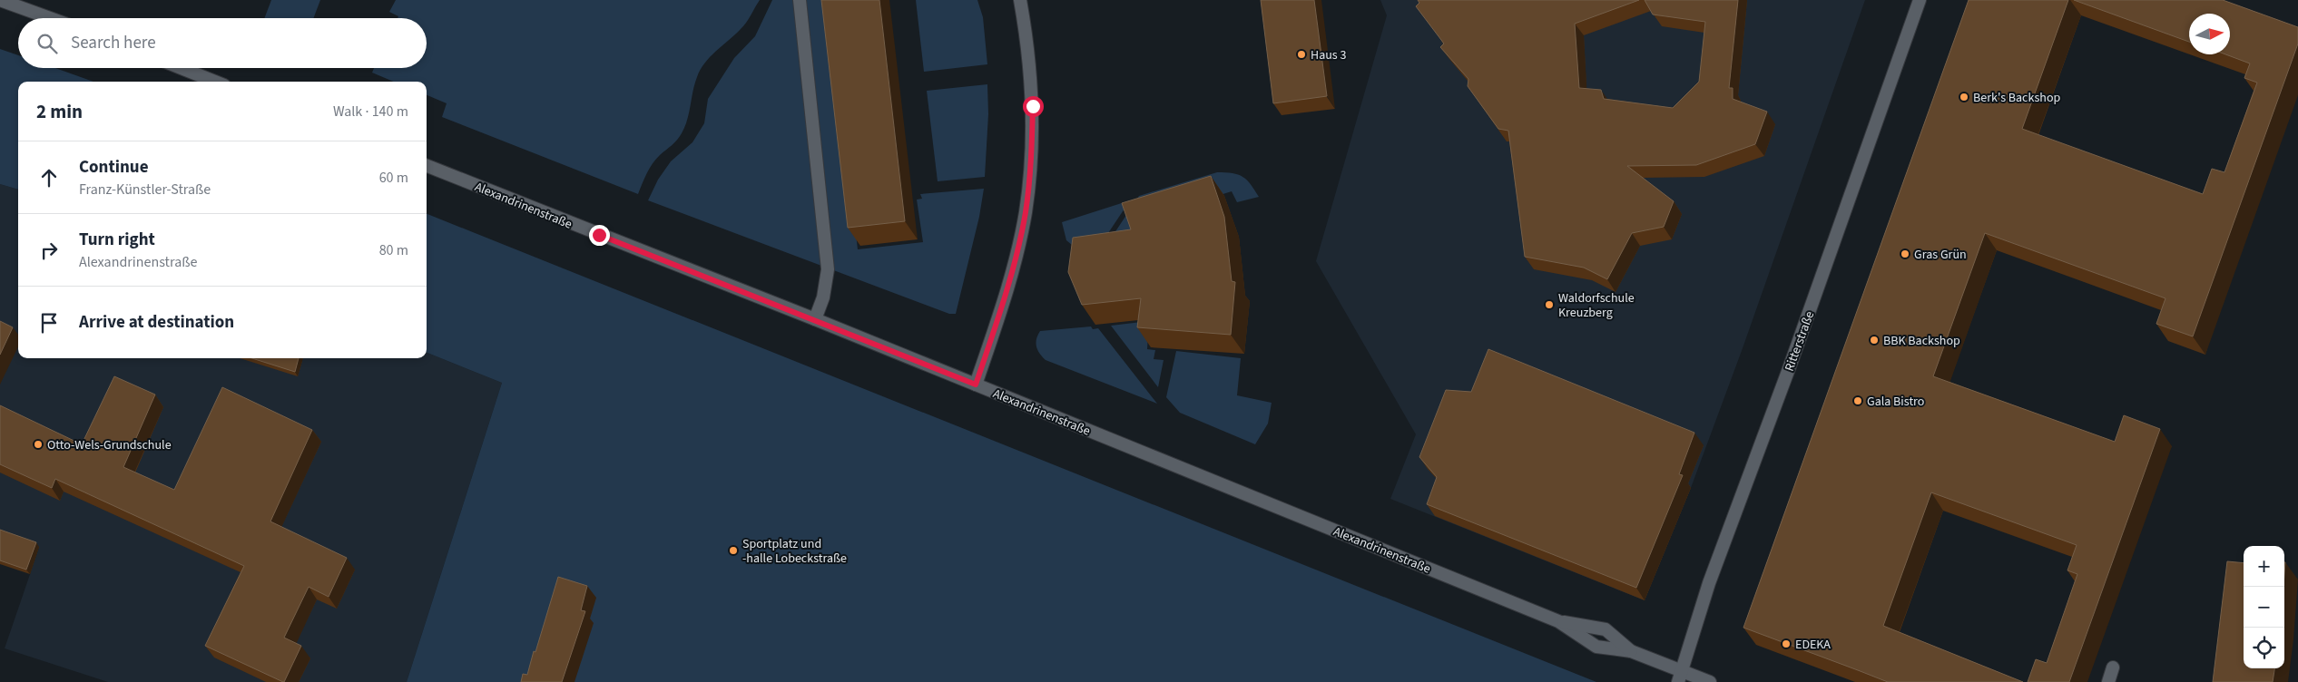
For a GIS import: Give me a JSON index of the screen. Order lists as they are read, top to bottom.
{
  "streets": {
    "street": ["Alexandrinenstraße", "Ritterstraße"]
  },
  "crossings": [
    ["Alexandrinenstraße", "Ritterstraße"]
  ],
  "places": [
    "Haus 3",
    "Berk's Backshop",
    "Gras Grün",
    "Waldorfschule Kreuzberg",
    "BBK Backshop",
    "Gala Bistro",
    "Otto-Wels-Grundschule",
    "Sportplatz und -halle Lobeckstraße",
    "EDEKA"
  ],
  "north": "right",
  "page": {
    "search": "Search here",
    "heading": ["2 min", "Walk · 140 m"],
    "list": [
      ["Continue", "Franz-Künstler-Straße", "60 m"],
      ["Turn right", "Alexandrinenstraße", "80 m"],
      "Arrive at destination"
    ],
    "map_buttons": ["+", "−"]
  }
}
